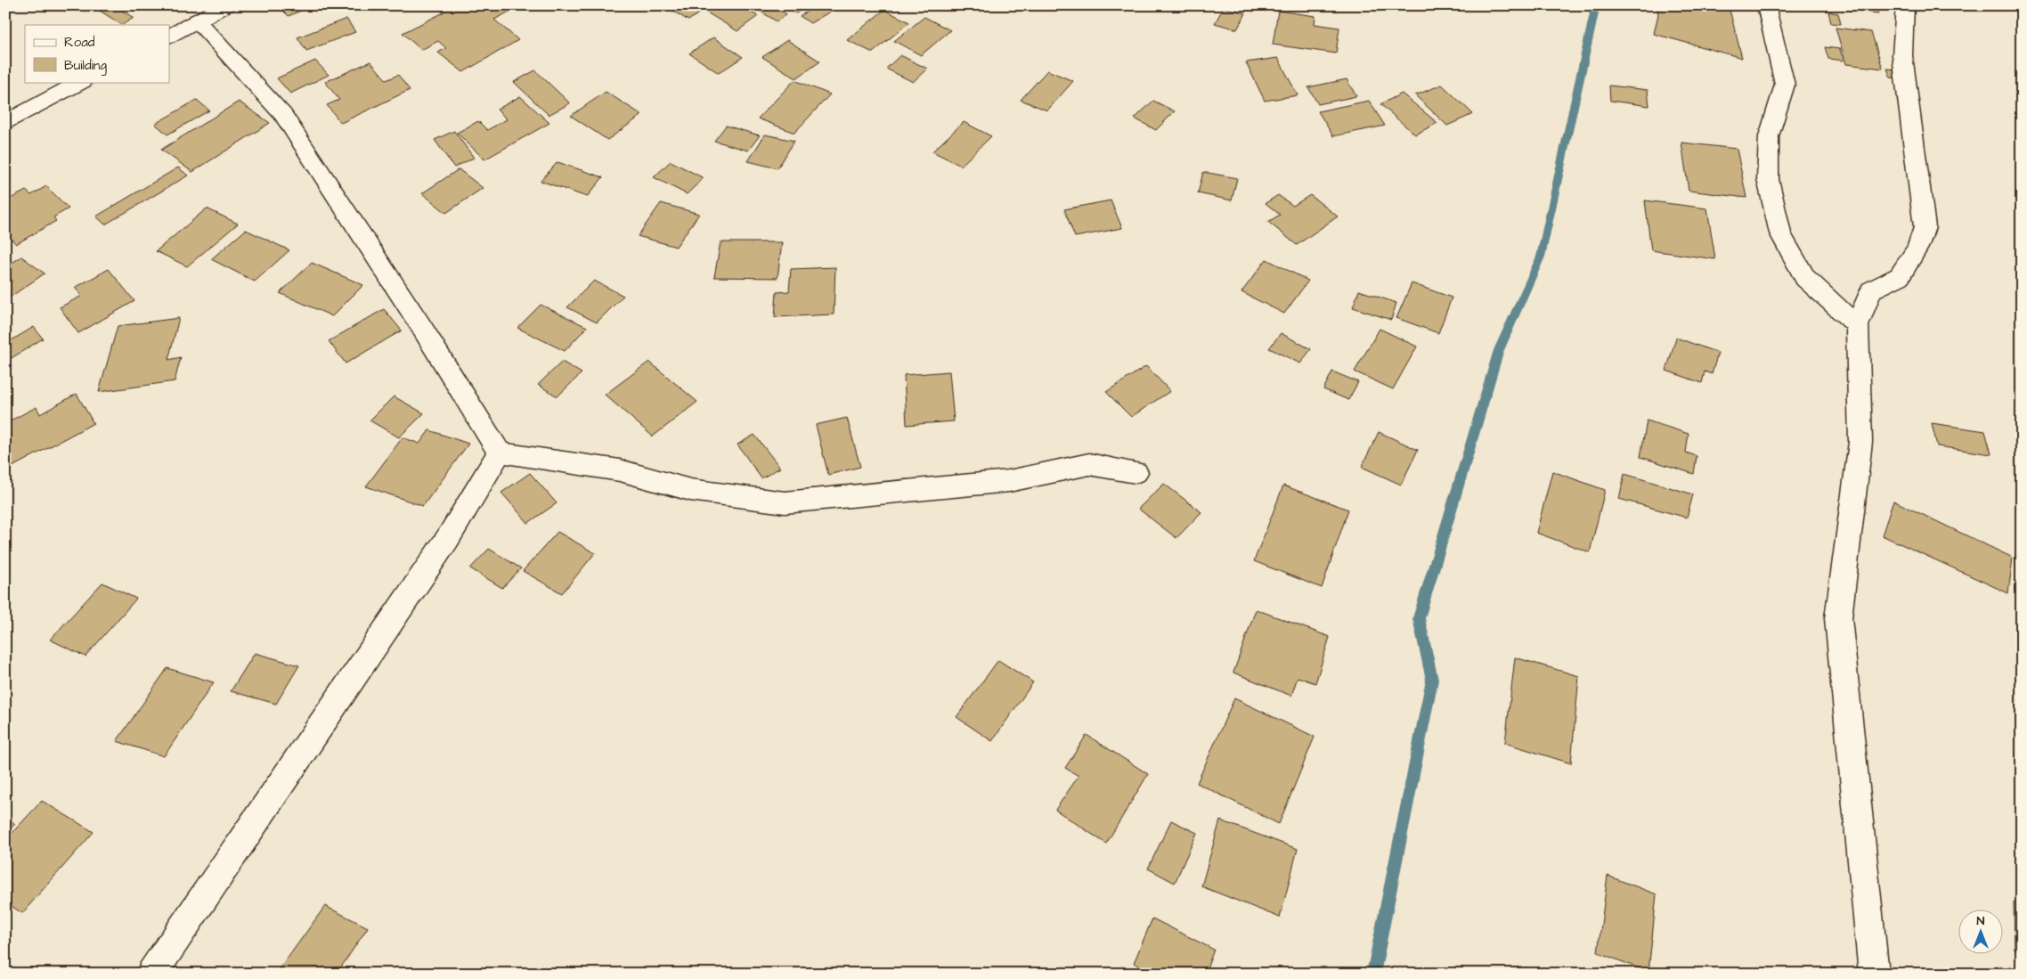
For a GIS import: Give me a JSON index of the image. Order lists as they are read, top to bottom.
{
  "legend": ["Road", "Building"],
  "north": "top"
}
